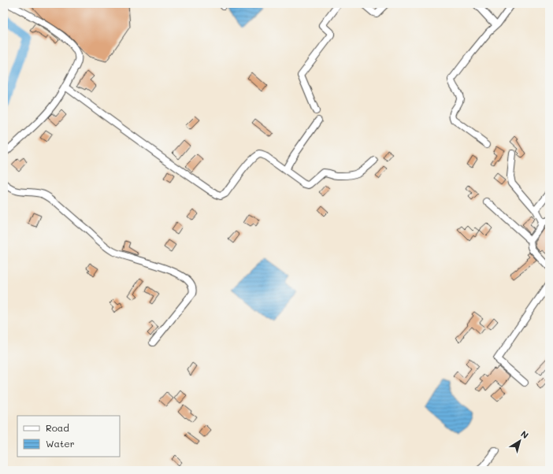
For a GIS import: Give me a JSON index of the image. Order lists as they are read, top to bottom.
{
  "legend": ["Road", "Water"],
  "north": "top right"
}
